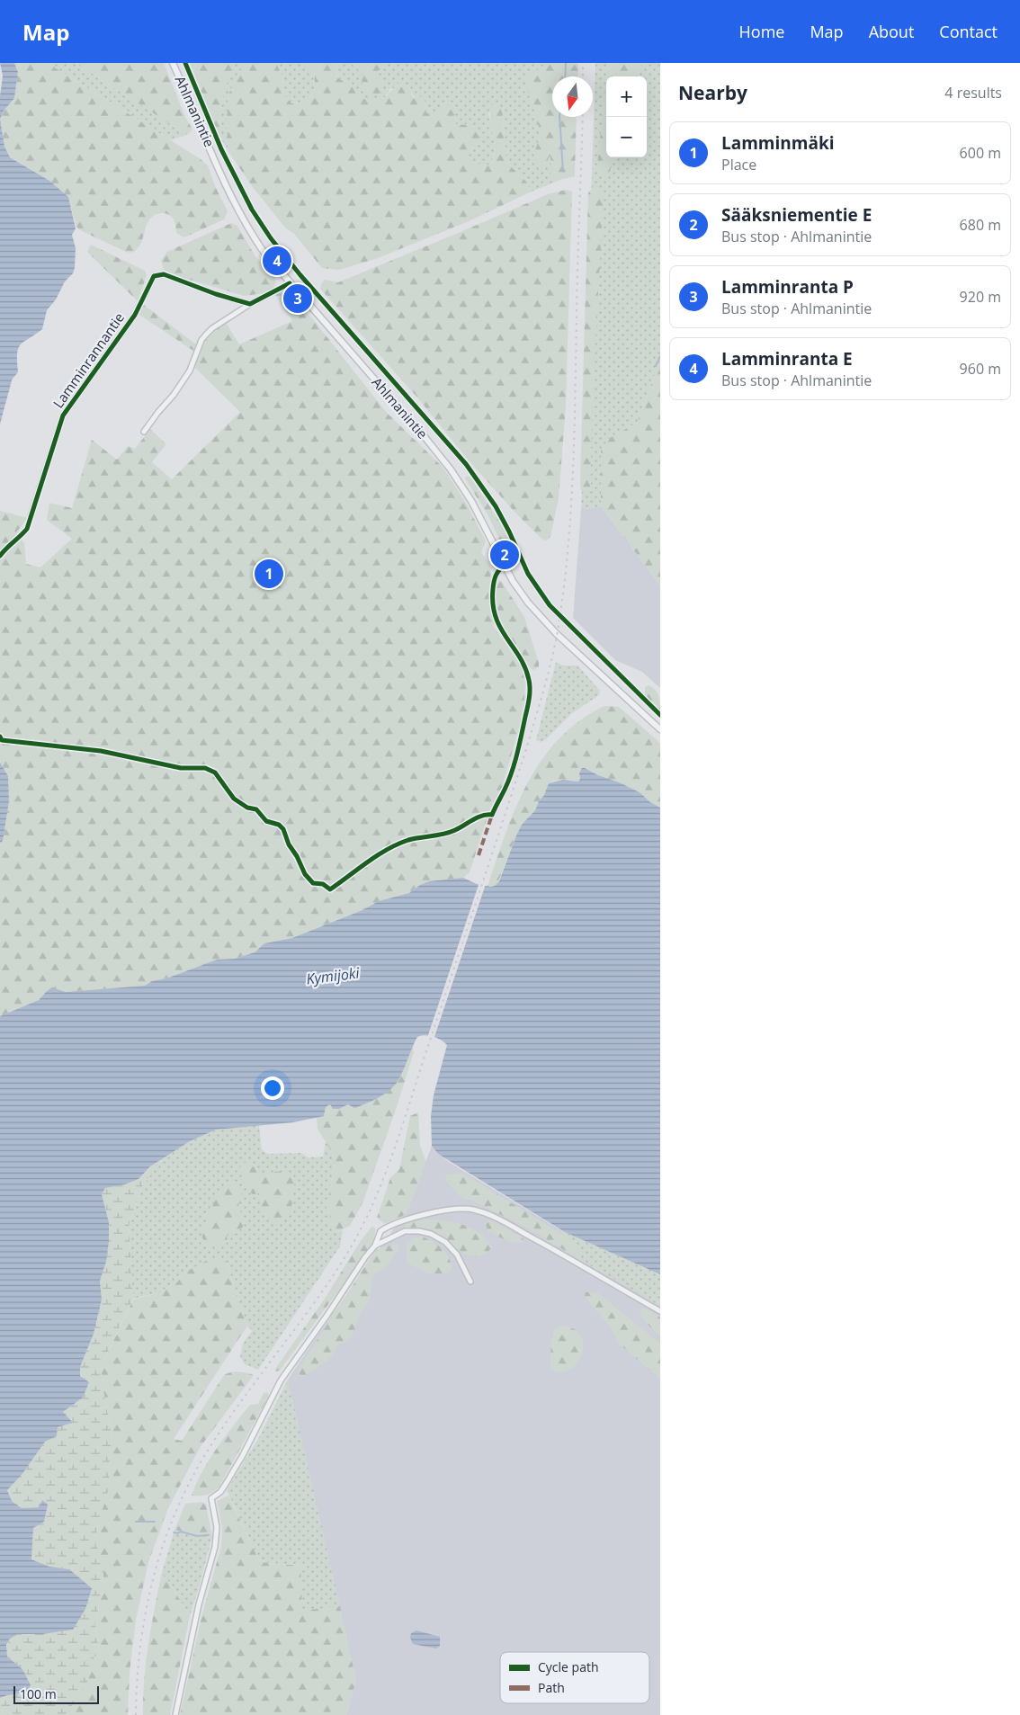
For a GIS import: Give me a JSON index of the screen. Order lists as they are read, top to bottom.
{
  "streets": {
    "street": ["Ahlmanintie", "Lamminrannantie"]
  },
  "water": ["Kymijoki"],
  "legend": ["Cycle path", "Path"],
  "scale_bar": "100 m",
  "north": "bottom",
  "page": {
    "header": "Map",
    "nav": [
      "Home",
      "Map",
      "About",
      "Contact"
    ],
    "heading": ["Nearby", "4 results"],
    "map_buttons": ["+", "−"],
    "list": [
      {
        "mark": "1",
        "name": "Lamminmäki",
        "note": "Place",
        "value": "600 m"
      },
      {
        "mark": "2",
        "name": "Sääksniementie E",
        "note": "Bus stop · Ahlmanintie",
        "value": "680 m"
      },
      {
        "mark": "3",
        "name": "Lamminranta P",
        "note": "Bus stop · Ahlmanintie",
        "value": "920 m"
      },
      {
        "mark": "4",
        "name": "Lamminranta E",
        "note": "Bus stop · Ahlmanintie",
        "value": "960 m"
      }
    ],
    "pins": [
      "4",
      "3",
      "2",
      "1"
    ],
    "scale": "100 m"
  }
}
